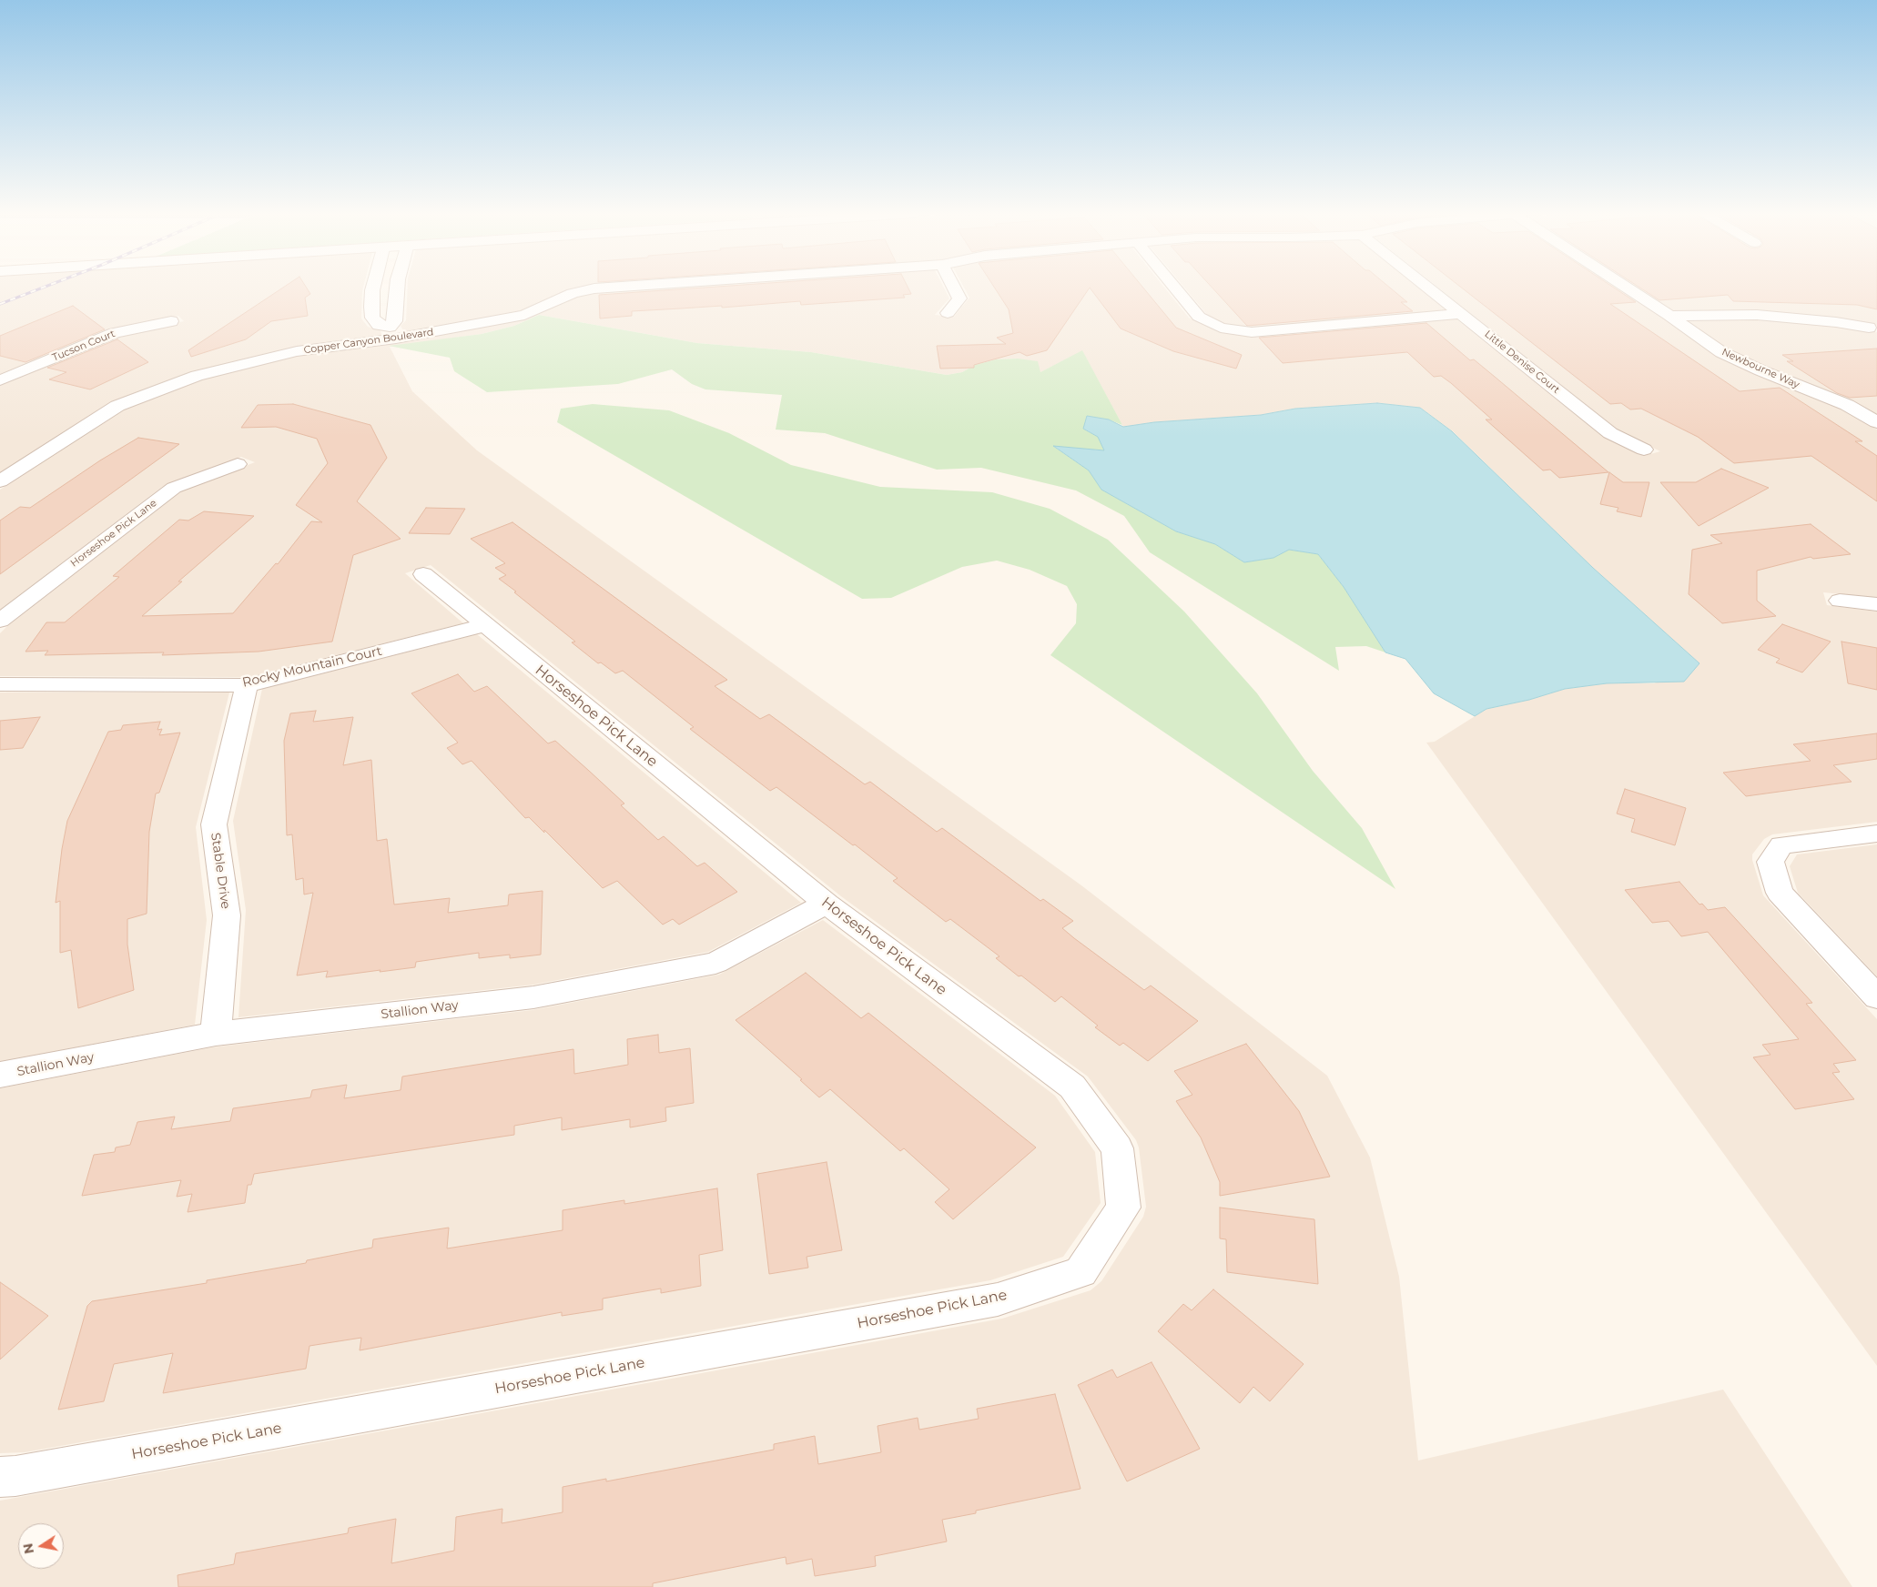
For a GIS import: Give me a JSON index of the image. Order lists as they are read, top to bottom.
{
  "streets": {
    "street": [
      "Copper Canyon Boulevard",
      "Tucson Court",
      "Little Denise Court",
      "Newbourne Way",
      "Horseshoe Pick Lane",
      "Rocky Mountain Court",
      "Stable Drive",
      "Stallion Way"
    ]
  },
  "crossings": [
    ["Horseshoe Pick Lane", "Rocky Mountain Court"],
    ["Horseshoe Pick Lane", "Stallion Way"],
    ["Rocky Mountain Court", "Stable Drive"],
    ["Stable Drive", "Stallion Way"]
  ],
  "north": "left"
}
